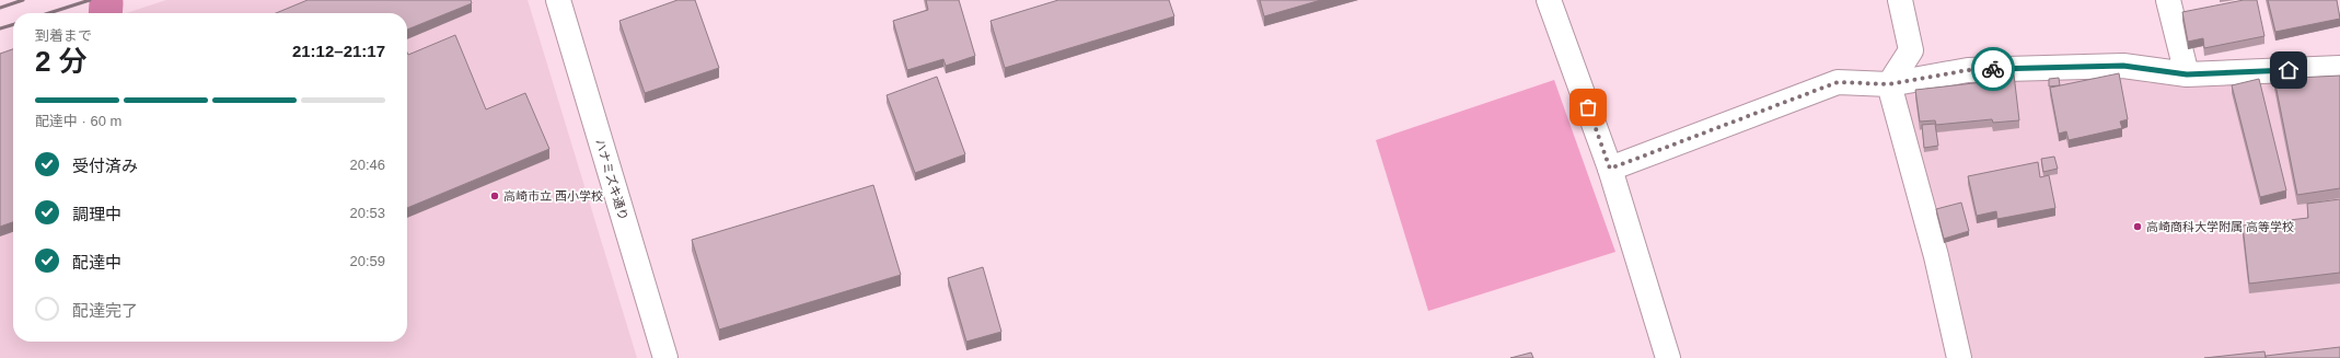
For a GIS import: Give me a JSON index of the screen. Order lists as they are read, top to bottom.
{
  "streets": {
    "street": ["ハナミズキ通り"]
  },
  "places": ["高崎市立 西小学校", "高崎商科大学附属 高等学校"],
  "page": {
    "heading": ["2 分", "到着まで", "21:12–21:17"],
    "bar": "配達中 · 60 m",
    "list": [
      ["受付済み", "20:46"],
      ["調理中", "20:53"],
      ["配達中", "20:59"],
      "配達完了"
    ]
  }
}
